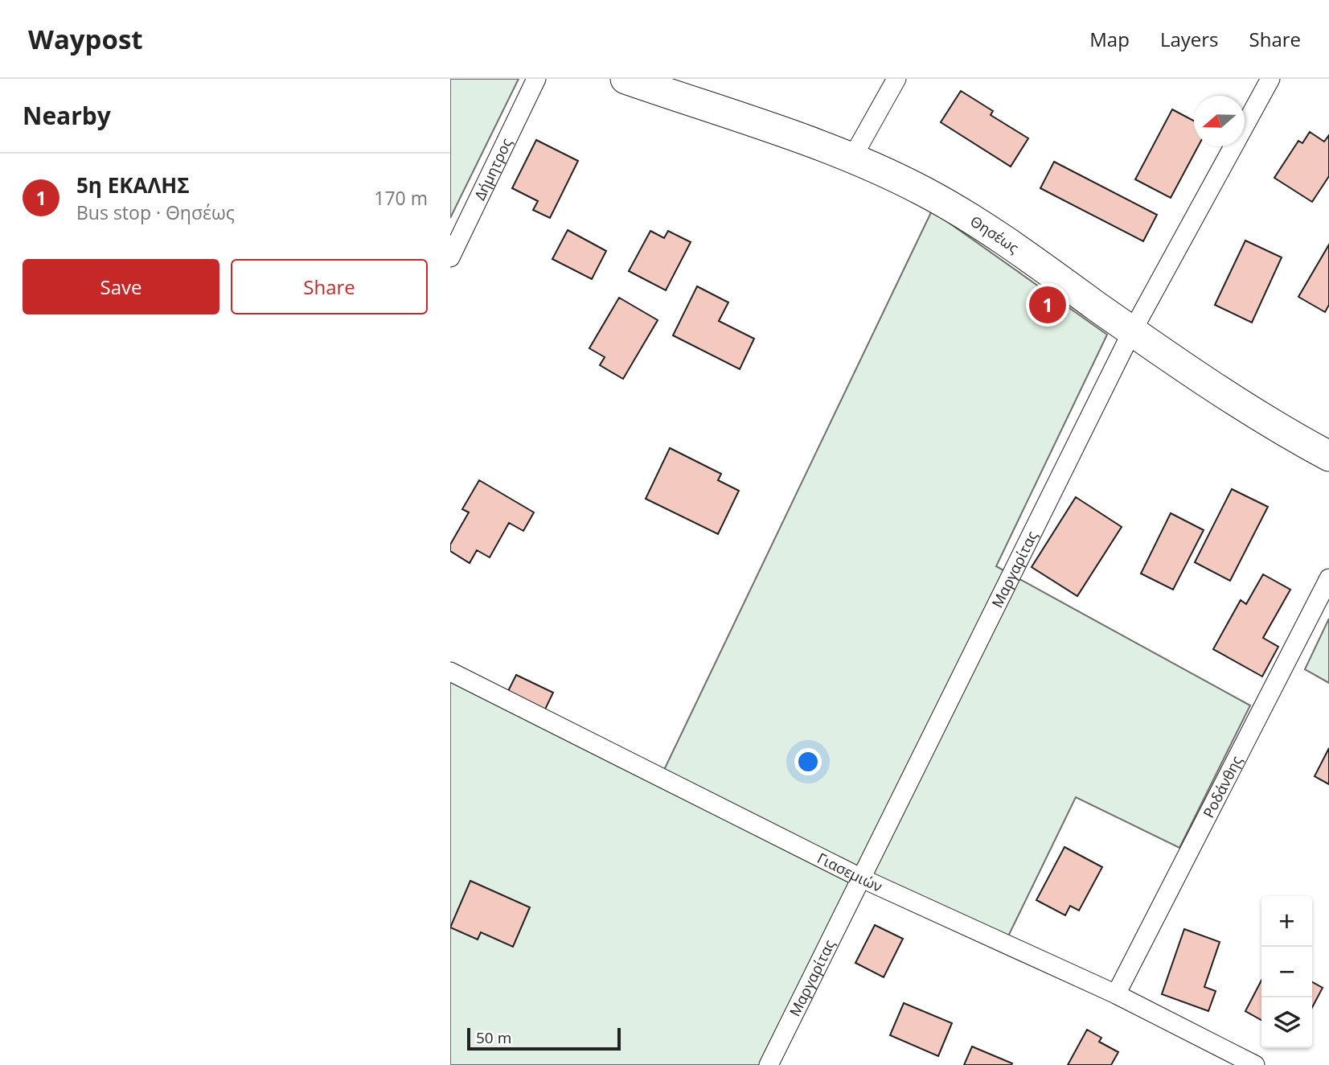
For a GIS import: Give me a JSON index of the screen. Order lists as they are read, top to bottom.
{
  "streets": {
    "main road": ["Θησέως"],
    "street": [
      "Δήμητρος",
      "Μαργαρίτας",
      "Ροδάνθης",
      "Γιασεμιών"
    ]
  },
  "crossings": [
    ["Θησέως", "Μαργαρίτας"],
    ["Μαργαρίτας", "Γιασεμιών"],
    ["Ροδάνθης", "Γιασεμιών"]
  ],
  "scale_bar": "50 m",
  "north": "left",
  "page": {
    "header": "Waypost",
    "nav": ["Map", "Layers", "Share"],
    "heading": "Nearby",
    "list": [
      {
        "mark": "1",
        "name": "5η ΕΚΑΛΗΣ",
        "note": "Bus stop · Θησέως",
        "value": "170 m"
      }
    ],
    "buttons": ["Save", "Share"],
    "pins": "1",
    "map_buttons": ["+", "−"],
    "scale": "50 m"
  }
}
